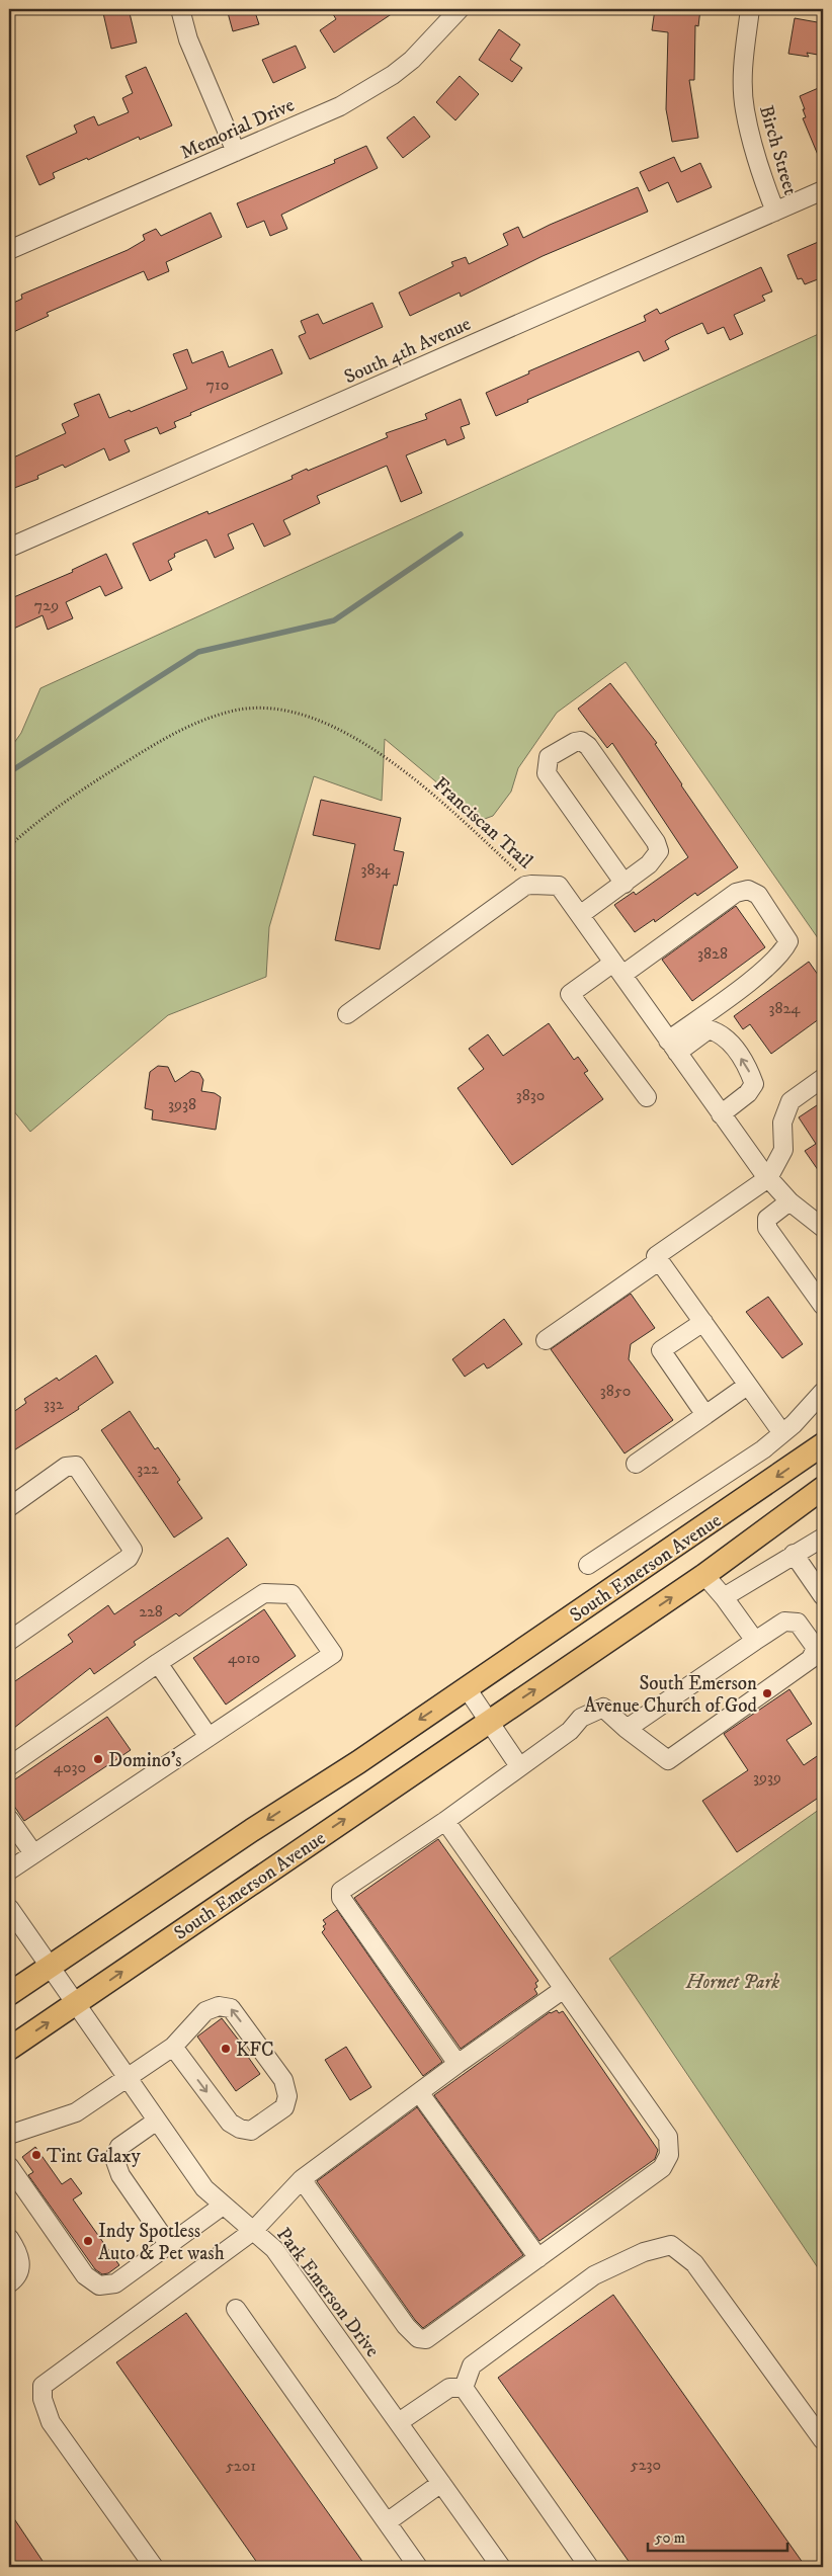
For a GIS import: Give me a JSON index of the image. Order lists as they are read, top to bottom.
{
  "streets": {
    "main road": ["South Emerson Avenue"],
    "street": [
      "Memorial Drive",
      "Birch Street",
      "South 4th Avenue",
      "Park Emerson Drive"
    ],
    "path": ["Franciscan Trail"]
  },
  "crossings": [
    ["Birch Street", "South 4th Avenue"],
    ["South Emerson Avenue", "Park Emerson Drive"]
  ],
  "parks": ["Hornet Park"],
  "places": [
    "South Emerson Avenue Church of God",
    "Domino's",
    "KFC",
    "Tint Galaxy",
    "Indy Spotless Auto & Pet wash"
  ],
  "house_numbers": [
    "710",
    "729",
    "3834",
    "3828",
    "3824",
    "3830",
    "3938",
    "3850",
    "332",
    "322",
    "228",
    "4010",
    "4030",
    "3939",
    "5230",
    "5201"
  ],
  "scale_bar": "50 m"
}
